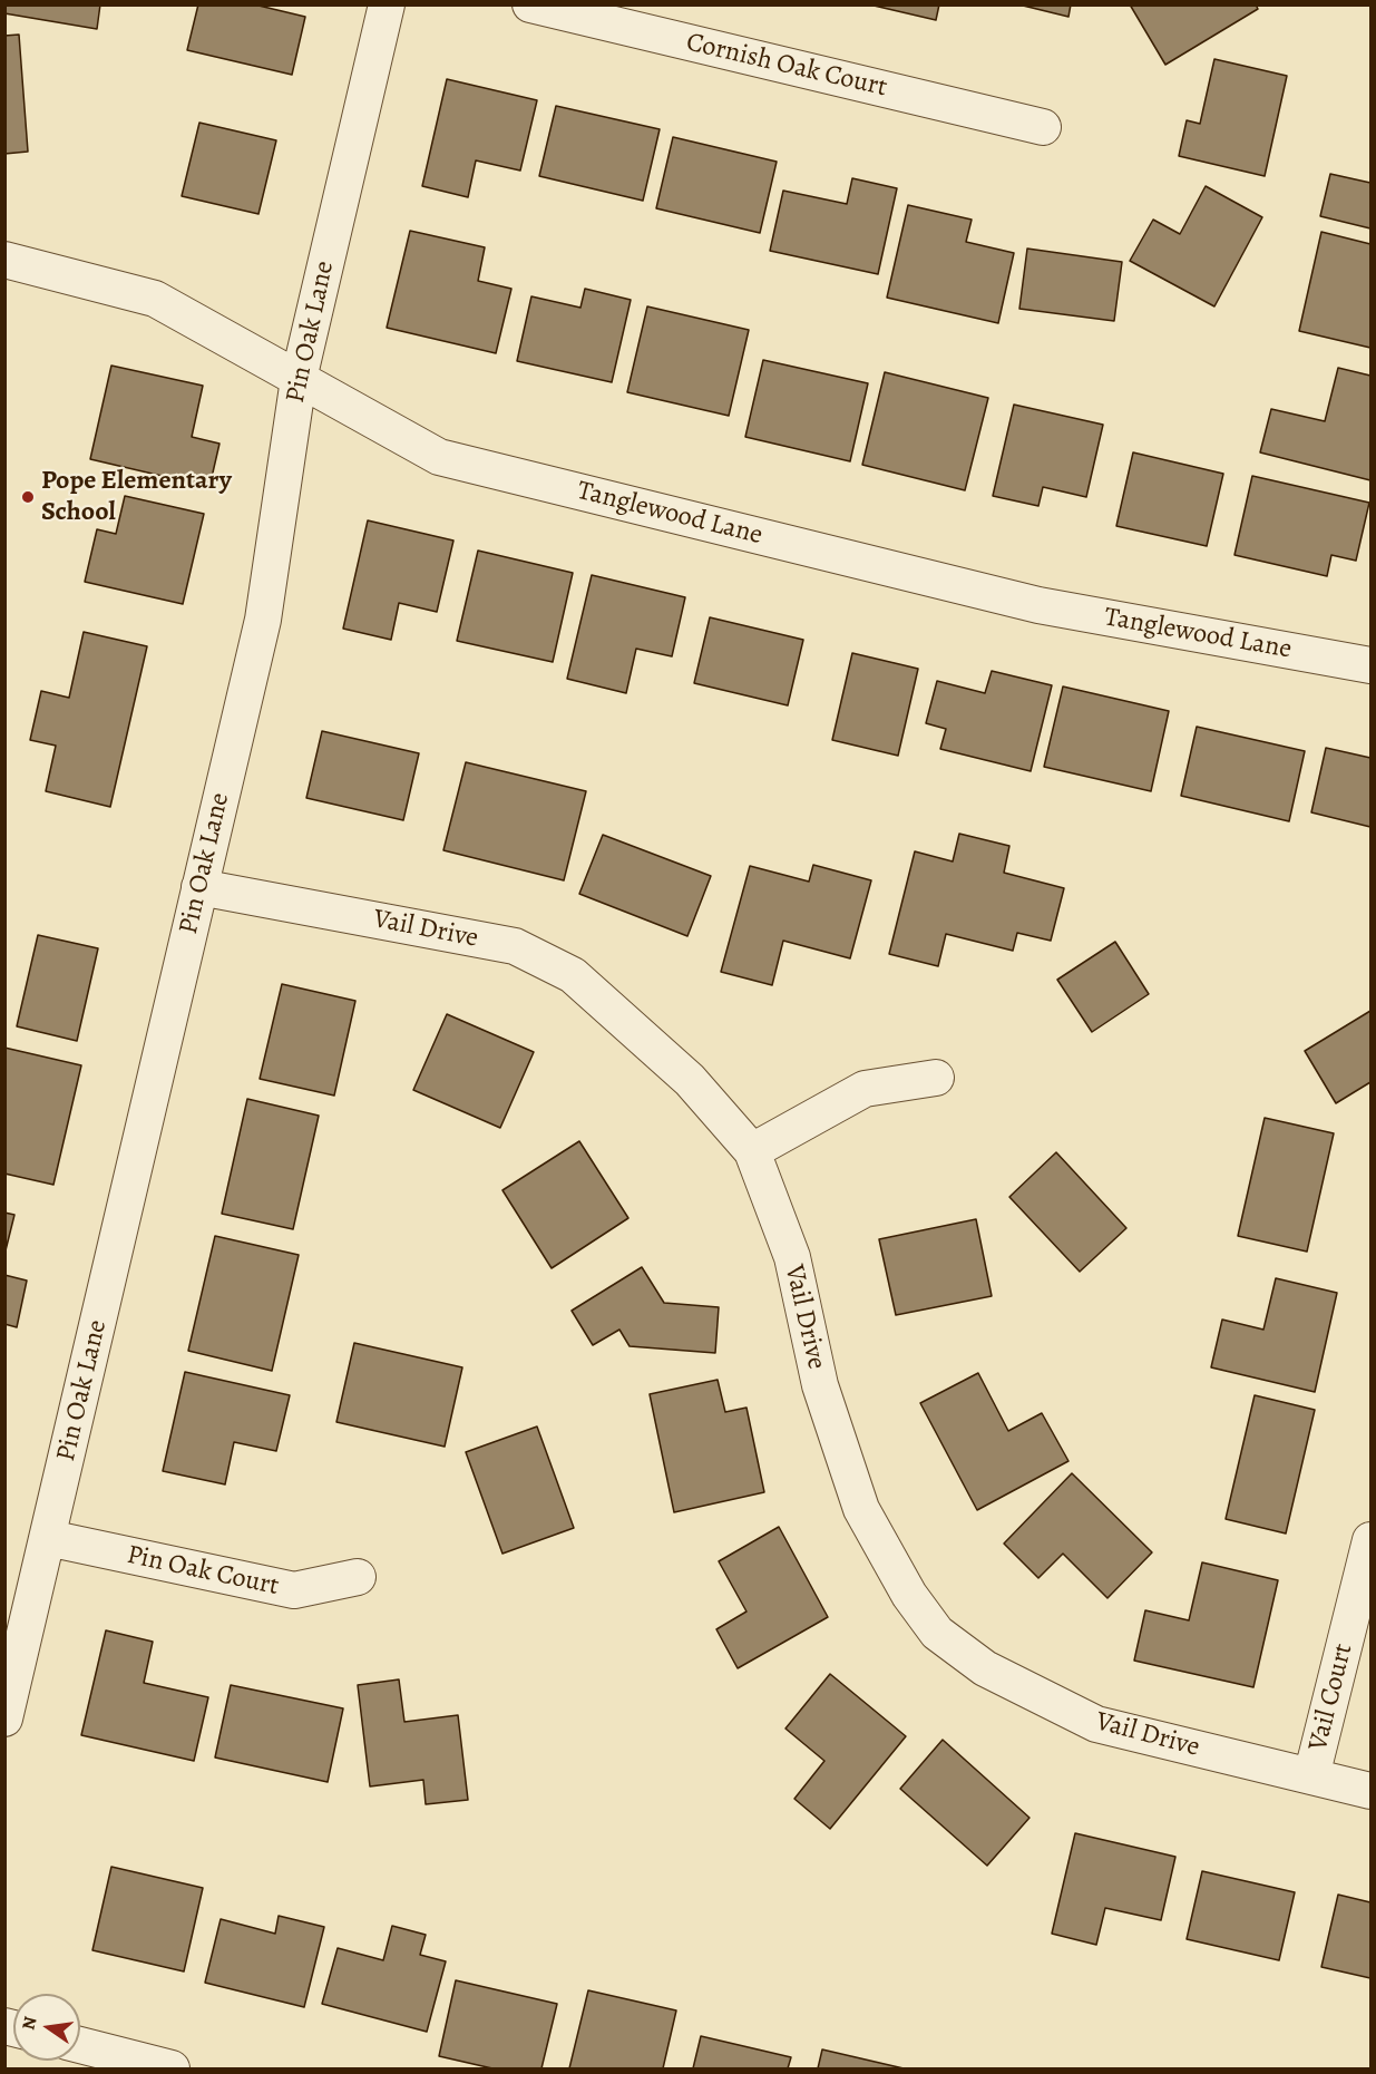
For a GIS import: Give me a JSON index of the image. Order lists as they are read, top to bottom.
{
  "streets": {
    "street": [
      "Cornish Oak Court",
      "Pin Oak Lane",
      "Tanglewood Lane",
      "Vail Drive",
      "Pin Oak Court",
      "Vail Court"
    ]
  },
  "crossings": [
    ["Pin Oak Lane", "Tanglewood Lane"],
    ["Pin Oak Lane", "Vail Drive"],
    ["Pin Oak Lane", "Pin Oak Court"],
    ["Vail Drive", "Vail Court"]
  ],
  "places": ["Pope Elementary School"],
  "north": "left"
}
